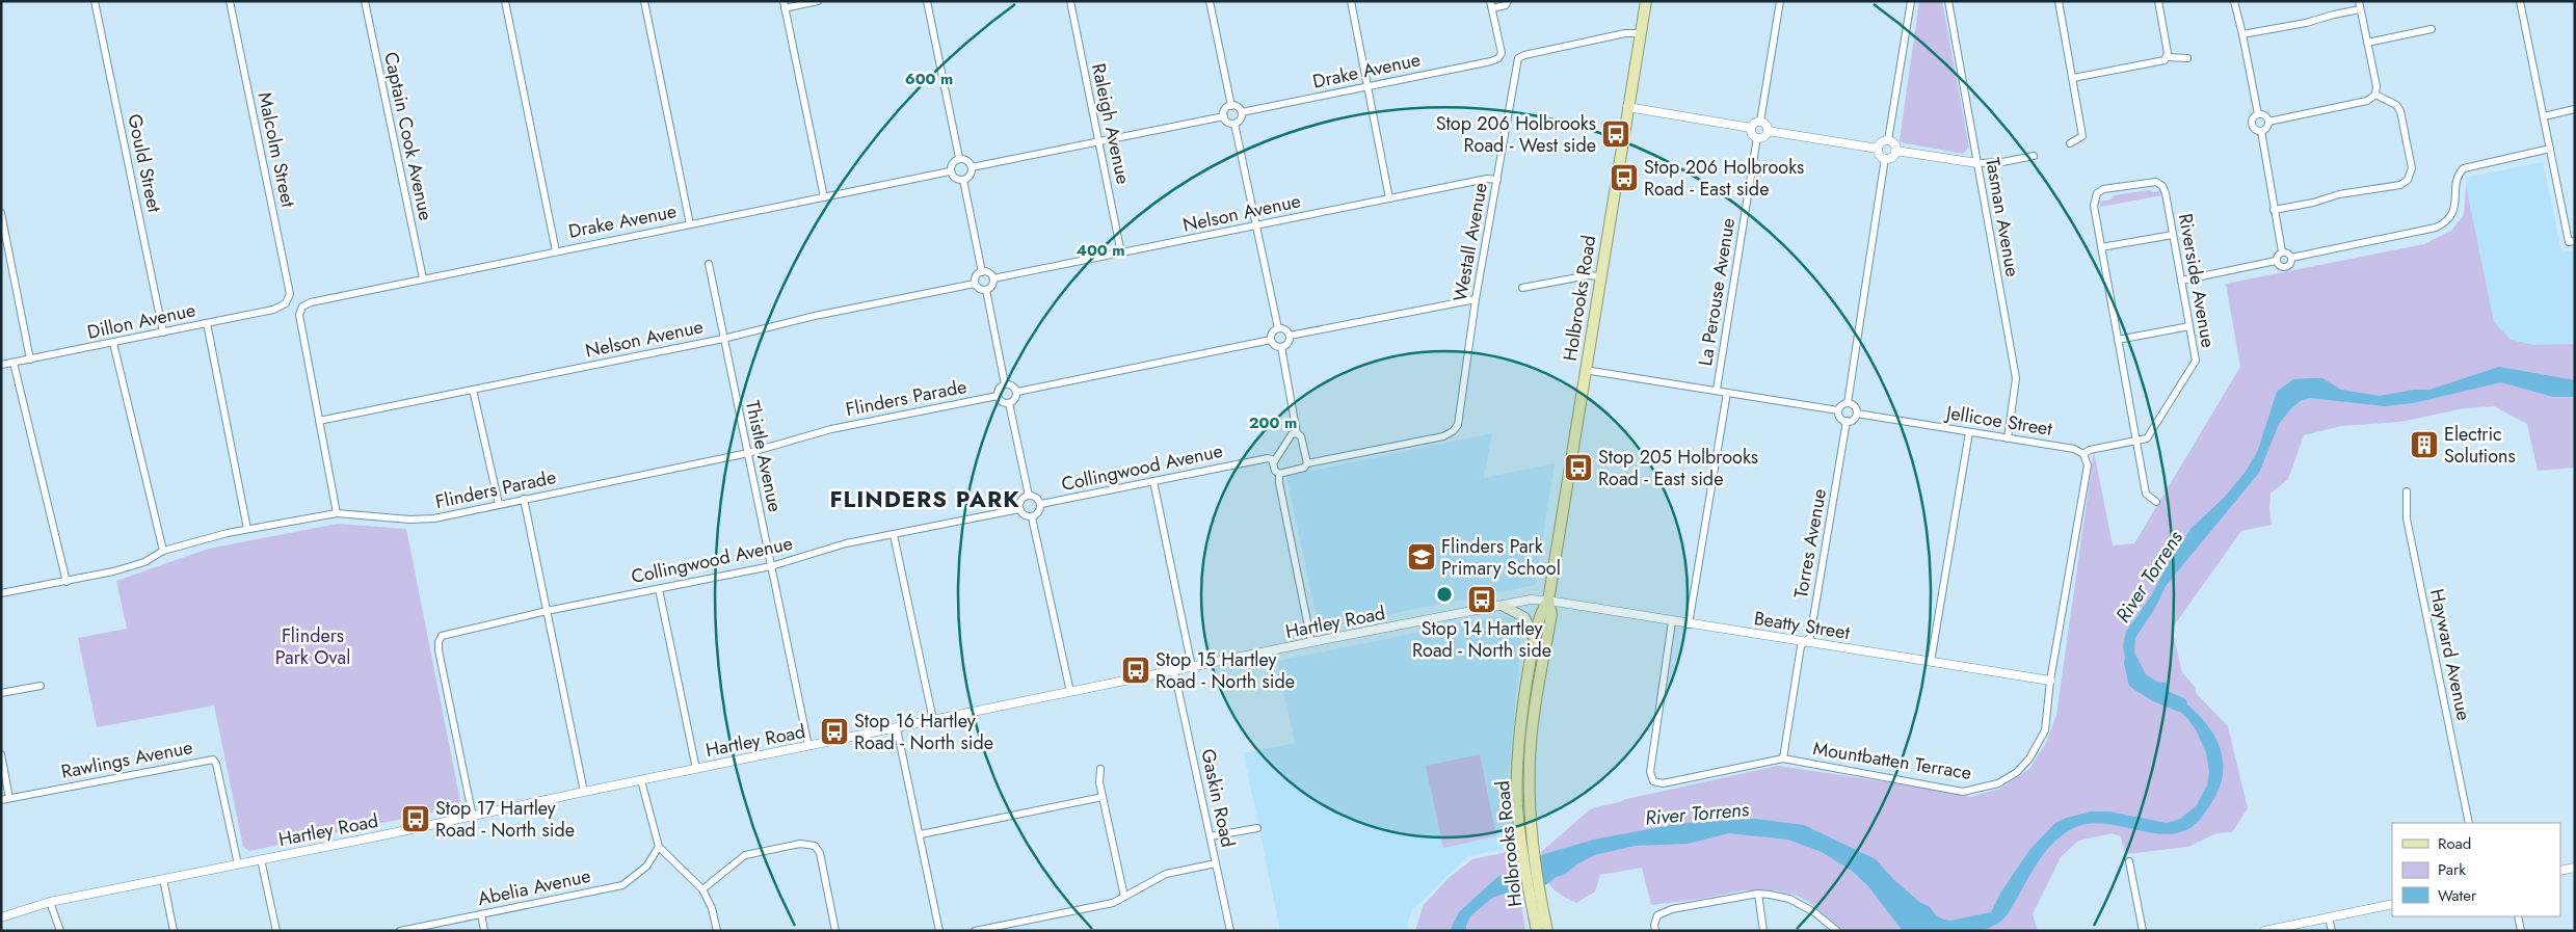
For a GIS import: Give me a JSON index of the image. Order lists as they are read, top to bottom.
{
  "streets": {
    "main road": ["Holbrooks Road"],
    "street": [
      "Drake Avenue",
      "Raleigh Avenue",
      "Captain Cook Avenue",
      "Malcolm Street",
      "Gould Street",
      "Nelson Avenue",
      "Tasman Avenue",
      "Westall Avenue",
      "Riverside Avenue",
      "La Perouse Avenue",
      "Dillon Avenue",
      "Flinders Parade",
      "Jellicoe Street",
      "Thistle Avenue",
      "Collingwood Avenue",
      "Torres Avenue",
      "Hartley Road",
      "Beatty Street",
      "Hayward Avenue",
      "Rawlings Avenue",
      "Mountbatten Terrace",
      "Gaskin Road",
      "Abelia Avenue"
    ]
  },
  "crossings": [
    ["Drake Avenue", "Captain Cook Avenue"],
    ["Drake Avenue", "Nelson Avenue"],
    ["Raleigh Avenue", "Nelson Avenue"],
    ["Malcolm Street", "Dillon Avenue"],
    ["Gould Street", "Dillon Avenue"],
    ["Nelson Avenue", "Westall Avenue"],
    ["Nelson Avenue", "Thistle Avenue"],
    ["Tasman Avenue", "Jellicoe Street"],
    ["Westall Avenue", "Holbrooks Road"],
    ["La Perouse Avenue", "Beatty Street"],
    ["Holbrooks Road", "Hartley Road"],
    ["Holbrooks Road", "Beatty Street"],
    ["Flinders Parade", "Thistle Avenue"],
    ["Jellicoe Street", "Torres Avenue"],
    ["Jellicoe Street", "Mountbatten Terrace"],
    ["Thistle Avenue", "Collingwood Avenue"],
    ["Thistle Avenue", "Hartley Road"],
    ["Collingwood Avenue", "Hartley Road"],
    ["Torres Avenue", "Beatty Street"],
    ["Torres Avenue", "Mountbatten Terrace"],
    ["Hartley Road", "Beatty Street"],
    ["Hartley Road", "Rawlings Avenue"],
    ["Hartley Road", "Gaskin Road"],
    ["Beatty Street", "Mountbatten Terrace"]
  ],
  "districts": ["FLINDERS PARK"],
  "water": ["River Torrens"],
  "parks": ["Flinders Park Oval"],
  "places": {
    "bus stop": [
      "Stop 206 Holbrooks Road - West side",
      "Stop 206 Holbrooks Road - East side",
      "Stop 205 Holbrooks Road - East side",
      "Stop 14 Hartley Road - North side",
      "Stop 15 Hartley Road - North side",
      "Stop 16 Hartley Road - North side",
      "Stop 17 Hartley Road - North side"
    ],
    "building": ["Electric Solutions"],
    "school or university": ["Flinders Park Primary School"]
  },
  "legend": ["Road", "Park", "Water"],
  "rings": ["600 m", "400 m", "200 m"]
}
